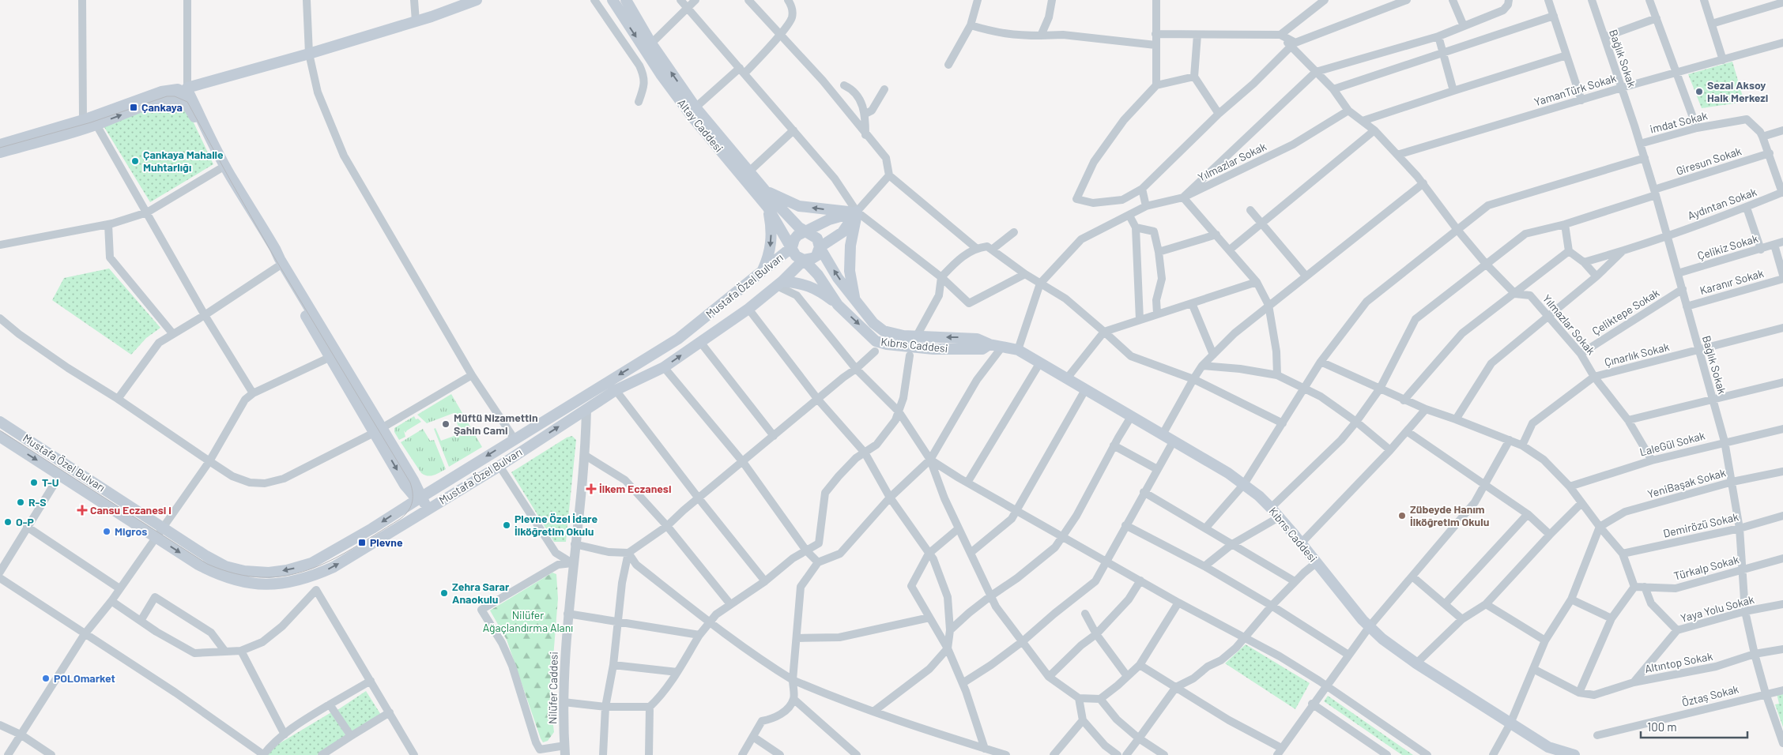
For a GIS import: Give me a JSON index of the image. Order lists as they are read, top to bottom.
{
  "streets": {
    "main road": ["Altay Caddesi", "Mustafa Özel Bulvarı", "Kıbrıs Caddesi"],
    "street": [
      "Bağlık Sokak",
      "YamanTürk Sokak",
      "imdat Sokak",
      "Giresun Sokak",
      "Yılmazlar Sokak",
      "Aydıntan Sokak",
      "Çelikiz Sokak",
      "Karanır Sokak",
      "Çeliktepe Sokak",
      "Çınarlık Sokak",
      "LaleGül Sokak",
      "YeniBaşak Sokak",
      "Demirözü Sokak",
      "Türkalp Sokak",
      "Yaya Yolu Sokak",
      "Altıntop Sokak",
      "Nilüfer Caddesi",
      "Öztaş Sokak"
    ]
  },
  "crossings": [
    ["Bağlık Sokak", "YamanTürk Sokak"],
    ["Bağlık Sokak", "imdat Sokak"],
    ["Bağlık Sokak", "Giresun Sokak"],
    ["Bağlık Sokak", "Aydıntan Sokak"],
    ["Bağlık Sokak", "Çelikiz Sokak"],
    ["Bağlık Sokak", "Karanır Sokak"],
    ["Bağlık Sokak", "Çeliktepe Sokak"],
    ["Bağlık Sokak", "Çınarlık Sokak"],
    ["Bağlık Sokak", "LaleGül Sokak"],
    ["Bağlık Sokak", "YeniBaşak Sokak"],
    ["Bağlık Sokak", "Demirözü Sokak"],
    ["Bağlık Sokak", "Türkalp Sokak"],
    ["Bağlık Sokak", "Yaya Yolu Sokak"],
    ["Bağlık Sokak", "Altıntop Sokak"],
    ["Bağlık Sokak", "Öztaş Sokak"],
    ["YamanTürk Sokak", "Yılmazlar Sokak"],
    ["Altay Caddesi", "Mustafa Özel Bulvarı"],
    ["Altay Caddesi", "Kıbrıs Caddesi"],
    ["Giresun Sokak", "Yılmazlar Sokak"],
    ["Giresun Sokak", "Kıbrıs Caddesi"],
    ["Yılmazlar Sokak", "Çeliktepe Sokak"],
    ["Yılmazlar Sokak", "Çınarlık Sokak"],
    ["Yılmazlar Sokak", "LaleGül Sokak"],
    ["Mustafa Özel Bulvarı", "Kıbrıs Caddesi"],
    ["Mustafa Özel Bulvarı", "Nilüfer Caddesi"],
    ["Yaya Yolu Sokak", "Altıntop Sokak"]
  ],
  "parks": ["Nilüfer Ağaçlandırma Alanı"],
  "places": {
    "other": [
      "Sezai Aksoy Halk Merkezi",
      "Çankaya Mahalle Muhtarlığı",
      "Müftü Nizamettin Şahin Cami",
      "T-U",
      "R-S",
      "Zübeyde Hanım İlköğretim Okulu",
      "O-P",
      "Plevne Özel İdare İlköğretim Okulu",
      "Migros",
      "Zehra Sarar Anaokulu",
      "POLOmarket"
    ],
    "transit": ["Çankaya", "Plevne"],
    "health": ["İlkem Eczanesi", "Cansu Eczanesi i"]
  },
  "scale_bar": "100 m"
}
